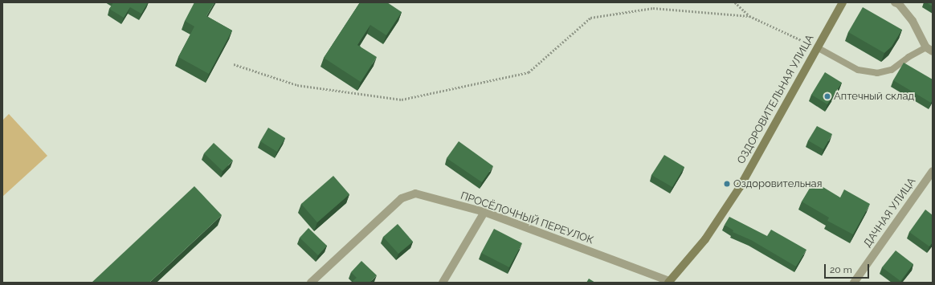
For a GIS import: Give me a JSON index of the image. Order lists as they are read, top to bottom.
{
  "streets": {
    "street": ["ОЗДОРОВИТЕЛЬНАЯ УЛИЦА", "ДАЧНАЯ УЛИЦА", "ПРОСЁЛОЧНЫЙ ПЕРЕУЛОК"]
  },
  "crossings": [
    ["ОЗДОРОВИТЕЛЬНАЯ УЛИЦА", "ПРОСЁЛОЧНЫЙ ПЕРЕУЛОК"]
  ],
  "places": ["Аптечный склад", "Оздоровительная"],
  "scale_bar": "20 m"
}
